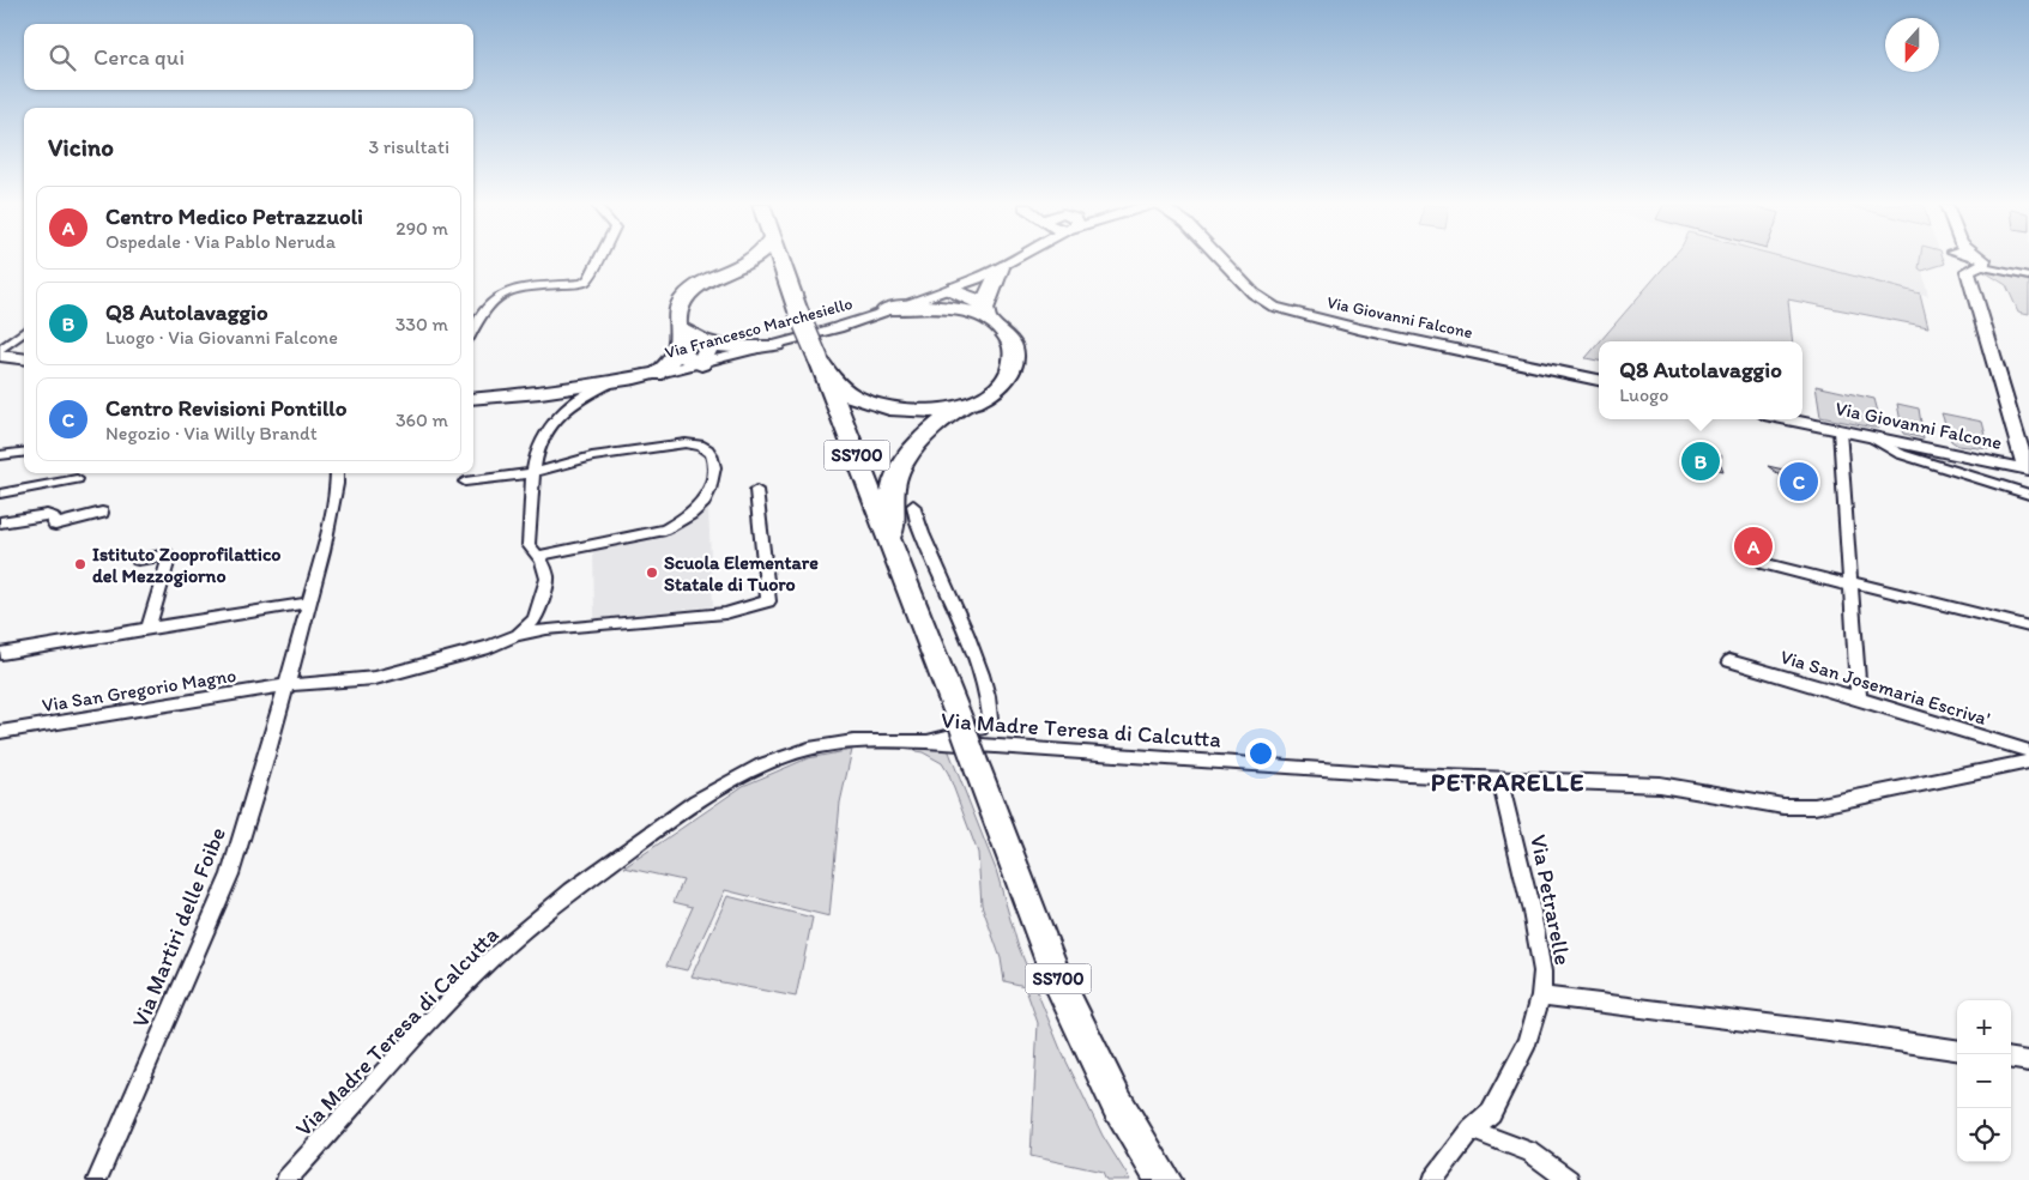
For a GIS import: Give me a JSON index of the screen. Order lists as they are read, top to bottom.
{
  "streets": {
    "highway": ["SS700"],
    "street": [
      "Via Giovanni Falcone",
      "Via Francesco Marchesiello",
      "Via San Josemaria Escriva'",
      "Via San Gregorio Magno",
      "Via Madre Teresa di Calcutta",
      "Via Petrarelle",
      "Via Martiri delle Foibe"
    ]
  },
  "crossings": [
    ["Via Francesco Marchesiello", "SS700"],
    ["Via San Gregorio Magno", "Via Martiri delle Foibe"],
    ["Via Madre Teresa di Calcutta", "Via Petrarelle"]
  ],
  "districts": ["PETRARELLE"],
  "places": ["Istituto Zooprofilattico del Mezzogiorno", "Scuola Elementare Statale di Tuoro"],
  "north": "bottom",
  "page": {
    "search": "Cerca qui",
    "heading": ["Vicino", "3 risultati"],
    "list": [
      {
        "mark": "A",
        "name": "Centro Medico Petrazzuoli",
        "note": "Ospedale · Via Pablo Neruda",
        "value": "290 m"
      },
      {
        "mark": "B",
        "name": "Q8 Autolavaggio",
        "note": "Luogo · Via Giovanni Falcone",
        "value": "330 m"
      },
      {
        "mark": "C",
        "name": "Centro Revisioni Pontillo",
        "note": "Negozio · Via Willy Brandt",
        "value": "360 m"
      }
    ],
    "popup": ["Q8 Autolavaggio", "Luogo"],
    "pins": ["B", "C", "A"],
    "map_buttons": ["+", "−"]
  }
}
